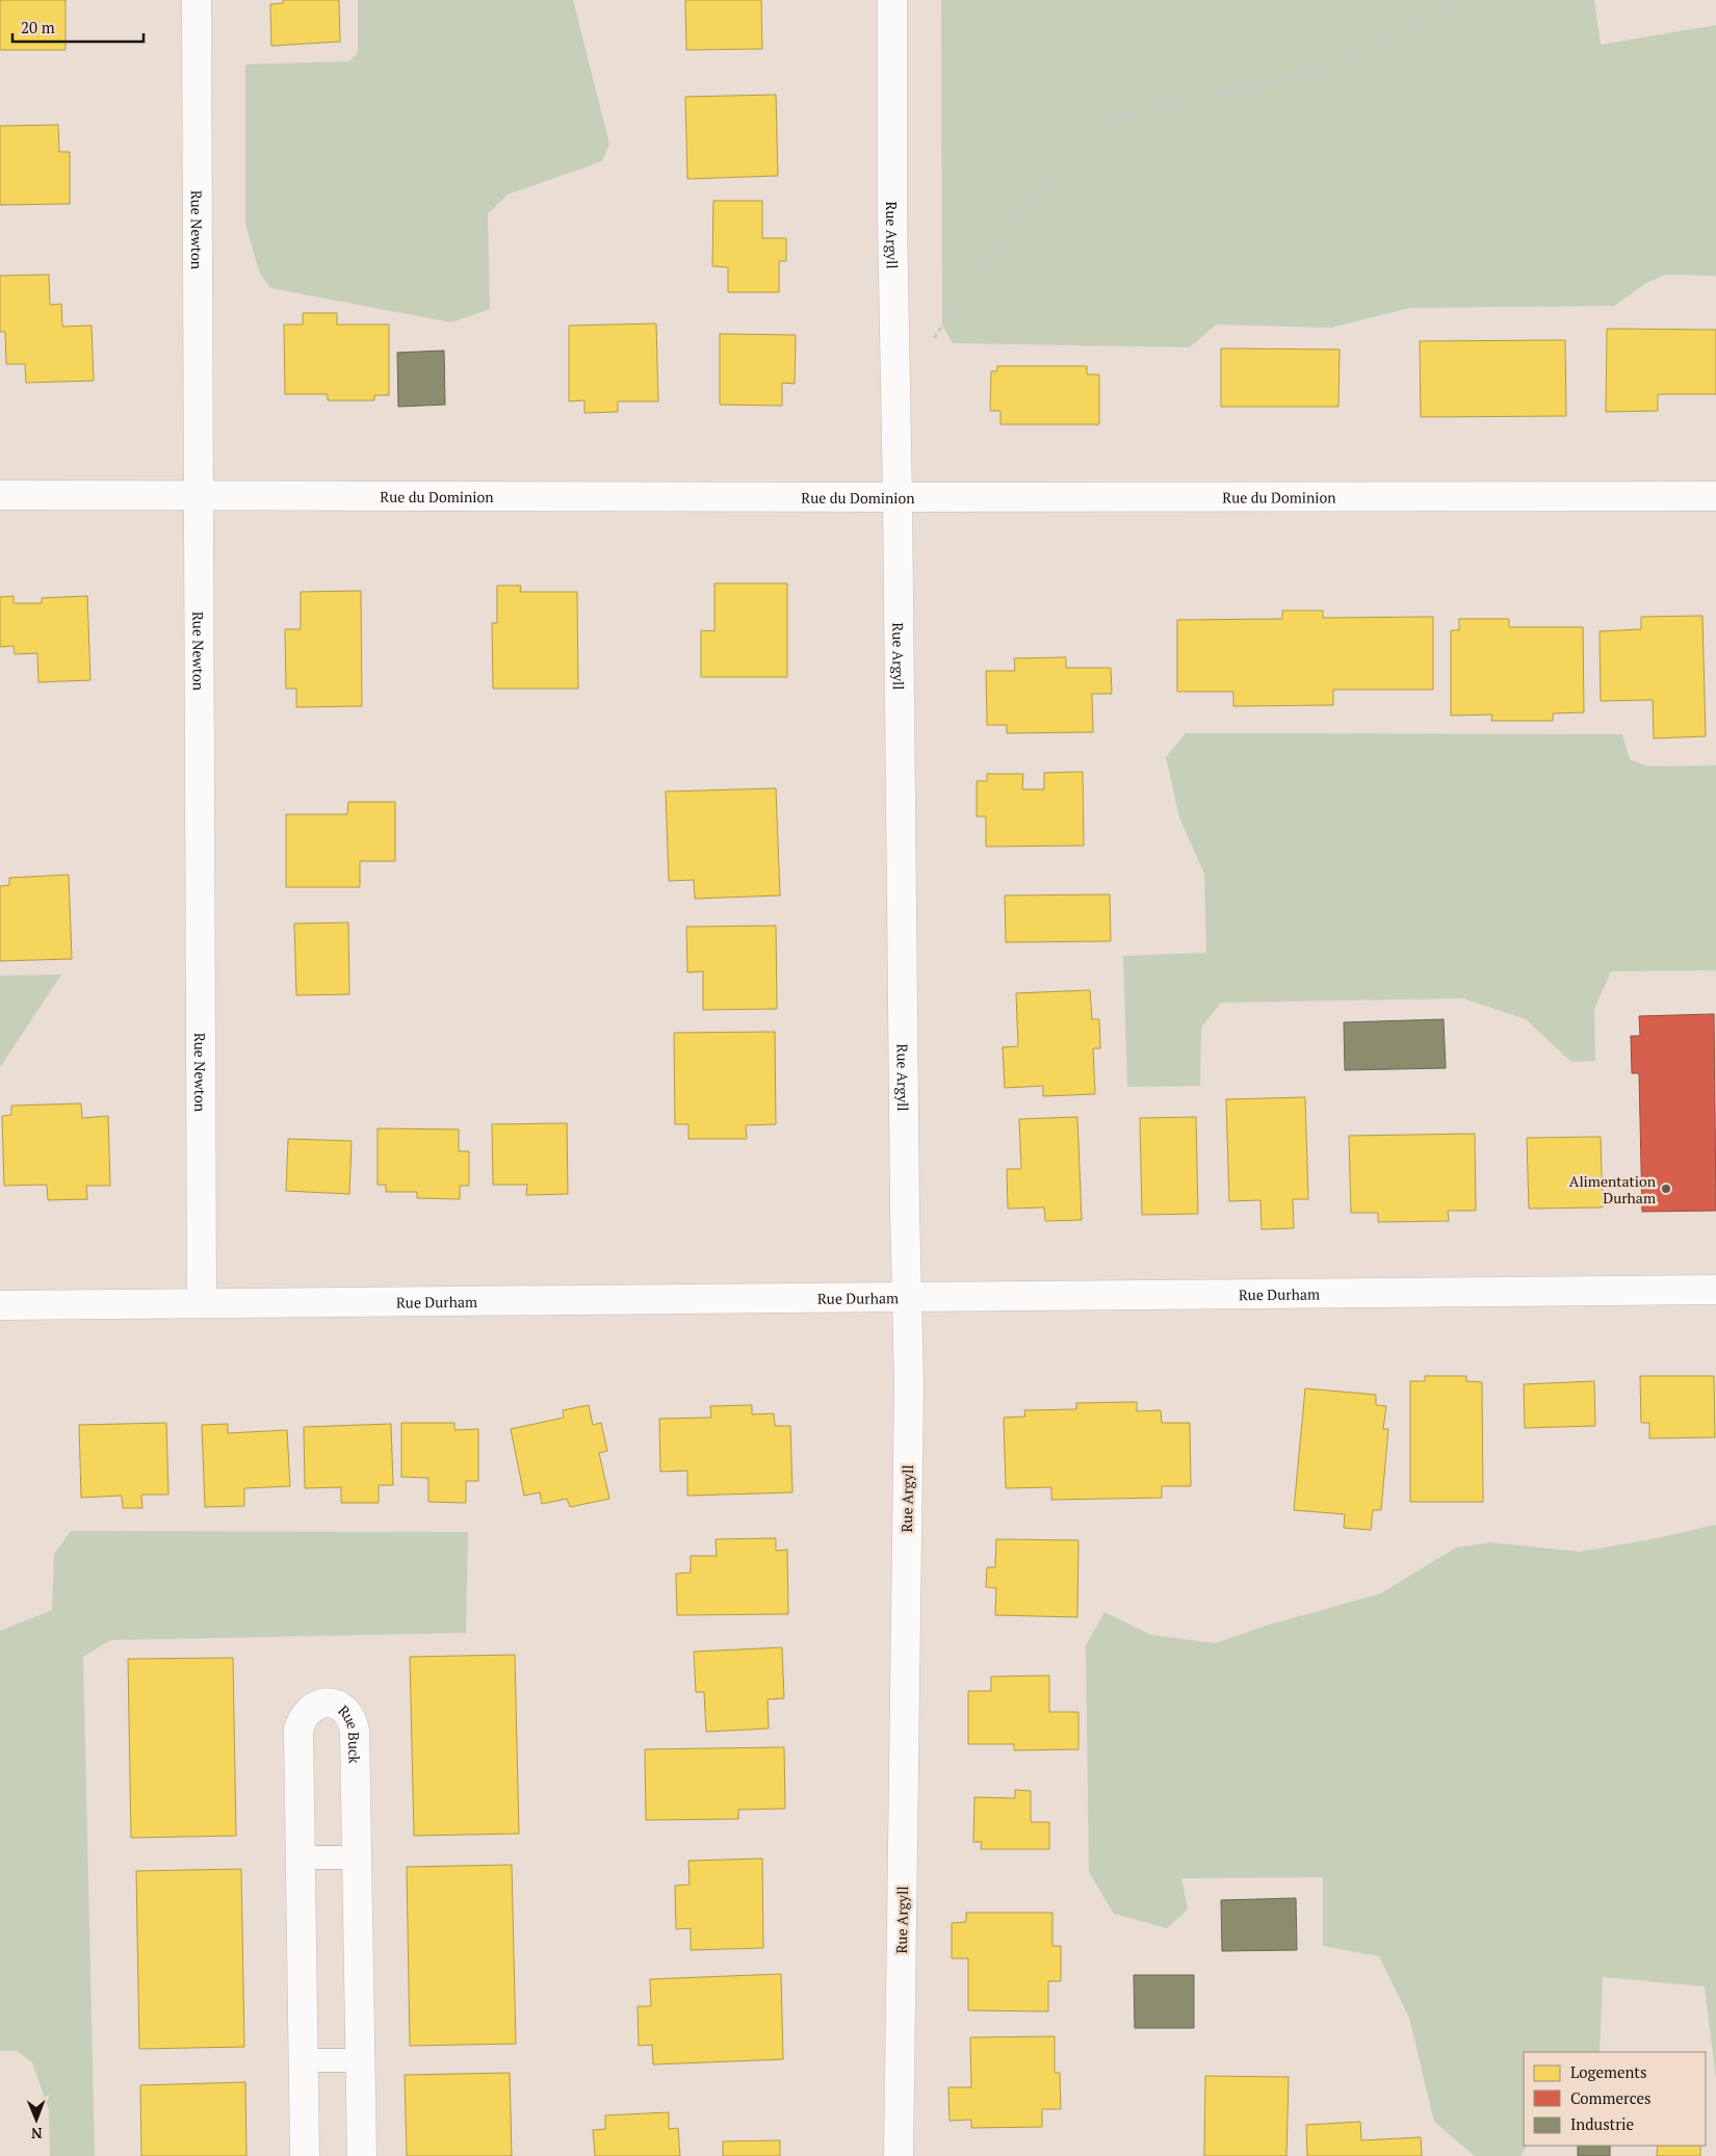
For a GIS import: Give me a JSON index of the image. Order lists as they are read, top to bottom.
{
  "streets": {
    "street": [
      "Rue Newton",
      "Rue Argyll",
      "Rue du Dominion",
      "Rue Durham",
      "Rue Buck"
    ]
  },
  "crossings": [
    ["Rue Newton", "Rue du Dominion"],
    ["Rue Newton", "Rue Durham"],
    ["Rue Argyll", "Rue du Dominion"],
    ["Rue Argyll", "Rue Durham"]
  ],
  "places": ["Alimentation Durham"],
  "legend": ["Logements", "Commerces", "Industrie"],
  "scale_bar": "20 m",
  "north": "bottom"
}
